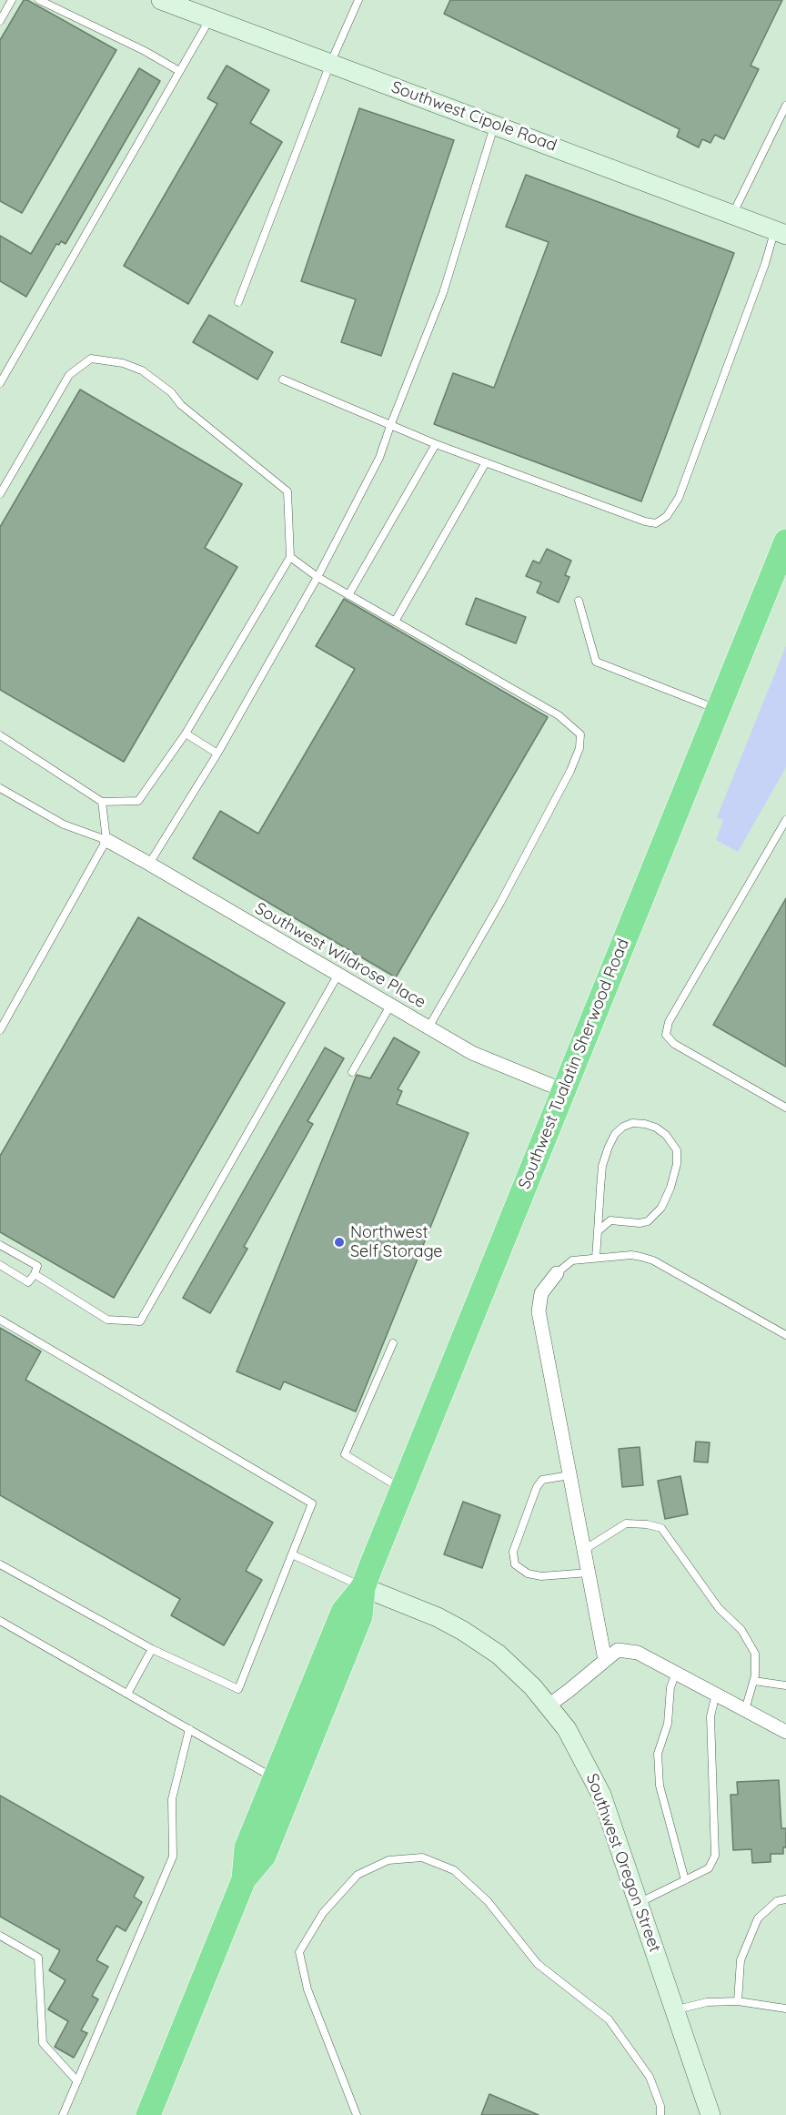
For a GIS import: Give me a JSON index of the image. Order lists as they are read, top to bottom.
{
  "streets": {
    "highway": ["Southwest Tualatin Sherwood Road"],
    "main road": ["Southwest Cipole Road", "Southwest Oregon Street"],
    "street": ["Southwest Wildrose Place"]
  },
  "crossings": [
    ["Southwest Wildrose Place", "Southwest Tualatin Sherwood Road"],
    ["Southwest Tualatin Sherwood Road", "Southwest Oregon Street"]
  ],
  "places": ["Northwest Self Storage"]
}
